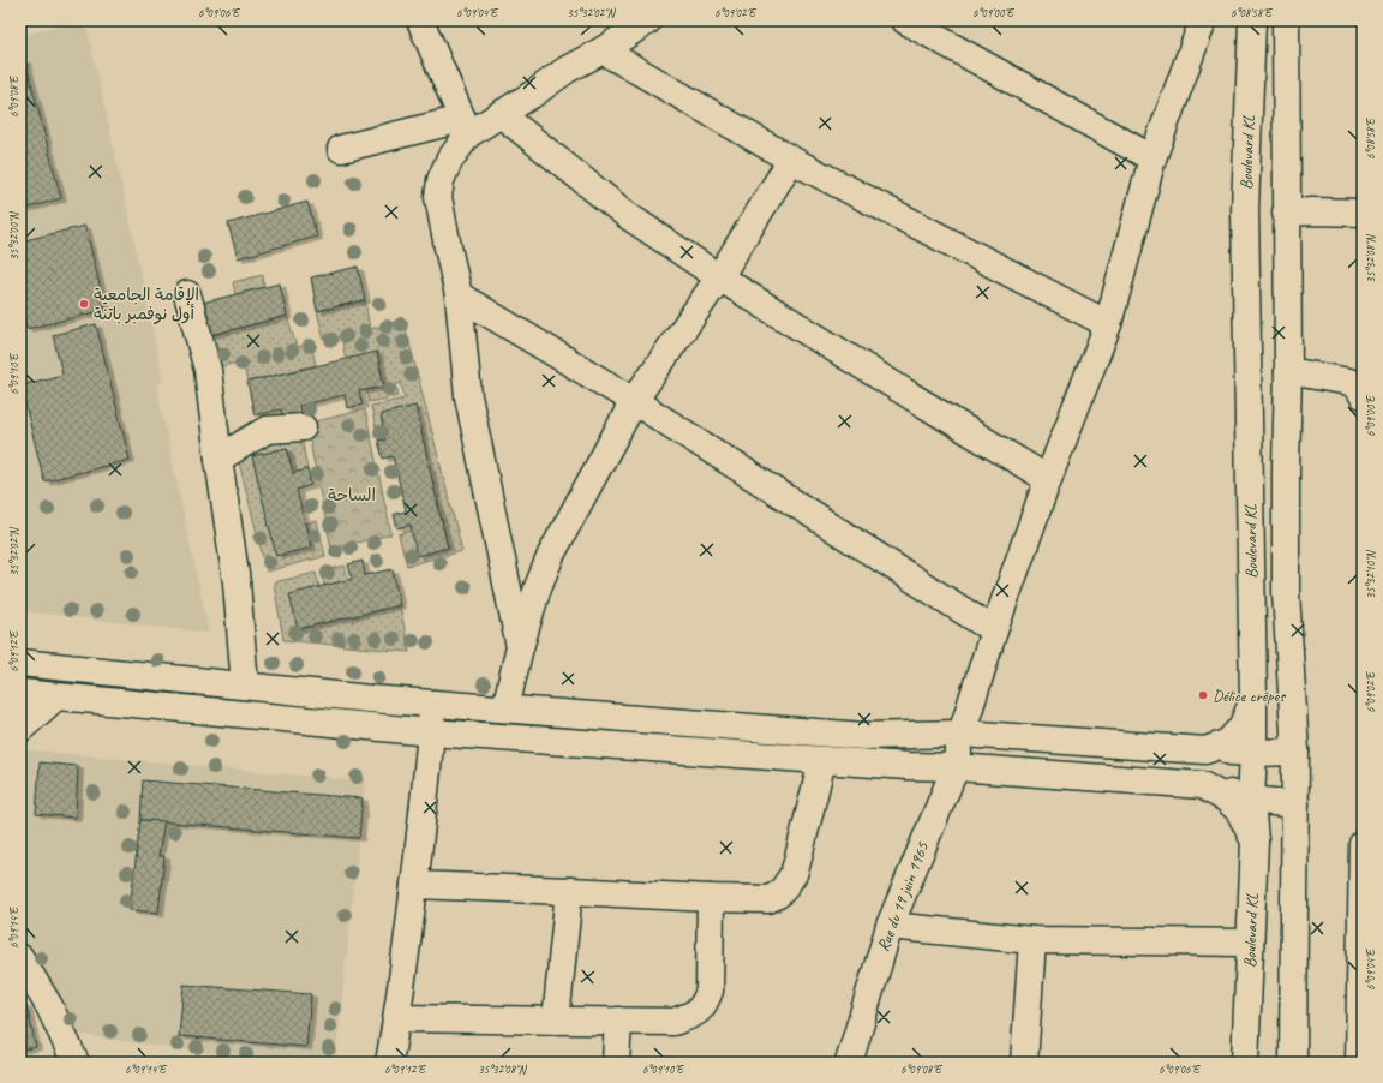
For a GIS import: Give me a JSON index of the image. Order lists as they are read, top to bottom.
{
  "streets": {
    "street": ["Boulevard KL", "Rue du 19 juin 1965"]
  },
  "parks": ["الساحة"],
  "places": ["الإقامة الجامعية أول نوفمبر باتنة", "Délice crêpes"],
  "coordinates": [
    "6°09'06\"E",
    "6°09'04\"E",
    "35°32'02\"N",
    "6°09'02\"E",
    "6°09'00\"E",
    "6°08'58\"E",
    "6°09'08\"E",
    "35°32'00\"N",
    "35°32'08\"N",
    "6°09'10\"E",
    "35°32'10\"N",
    "6°09'12\"E",
    "6°09'14\"E"
  ]
}
